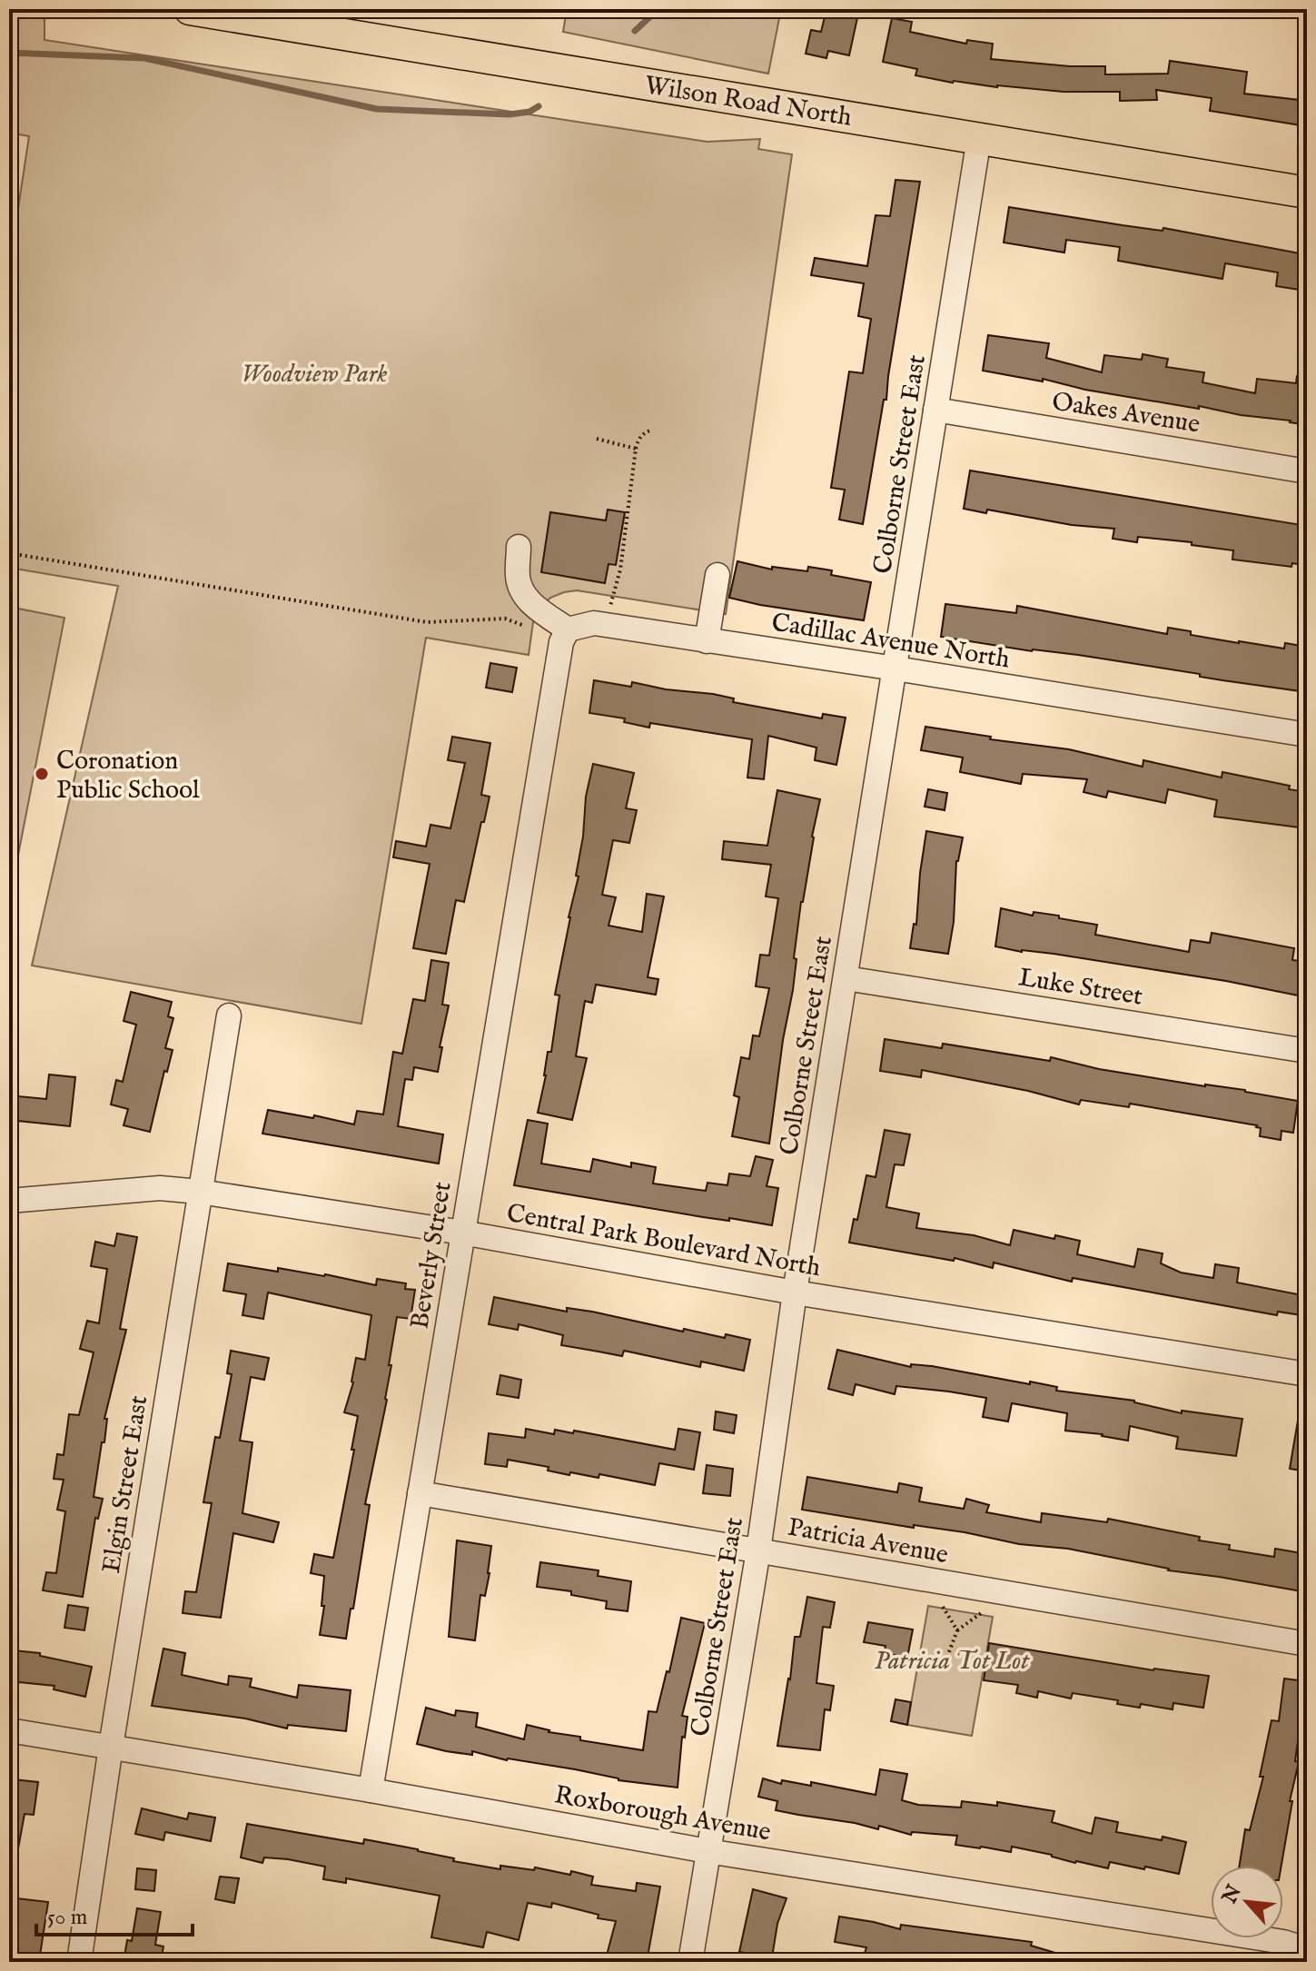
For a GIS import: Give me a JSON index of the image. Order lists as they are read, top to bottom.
{
  "streets": {
    "main road": ["Wilson Road North"],
    "street": [
      "Oakes Avenue",
      "Colborne Street East",
      "Cadillac Avenue North",
      "Luke Street",
      "Central Park Boulevard North",
      "Beverly Street",
      "Elgin Street East",
      "Patricia Avenue",
      "Roxborough Avenue"
    ]
  },
  "crossings": [
    ["Wilson Road North", "Colborne Street East"],
    ["Oakes Avenue", "Colborne Street East"],
    ["Colborne Street East", "Cadillac Avenue North"],
    ["Colborne Street East", "Luke Street"],
    ["Colborne Street East", "Central Park Boulevard North"],
    ["Colborne Street East", "Patricia Avenue"],
    ["Colborne Street East", "Roxborough Avenue"],
    ["Cadillac Avenue North", "Beverly Street"],
    ["Central Park Boulevard North", "Beverly Street"],
    ["Central Park Boulevard North", "Elgin Street East"],
    ["Beverly Street", "Patricia Avenue"],
    ["Beverly Street", "Roxborough Avenue"],
    ["Elgin Street East", "Roxborough Avenue"]
  ],
  "parks": ["Woodview Park", "Patricia Tot Lot"],
  "places": ["Coronation Public School"],
  "scale_bar": "50 m",
  "north": "top left"
}
